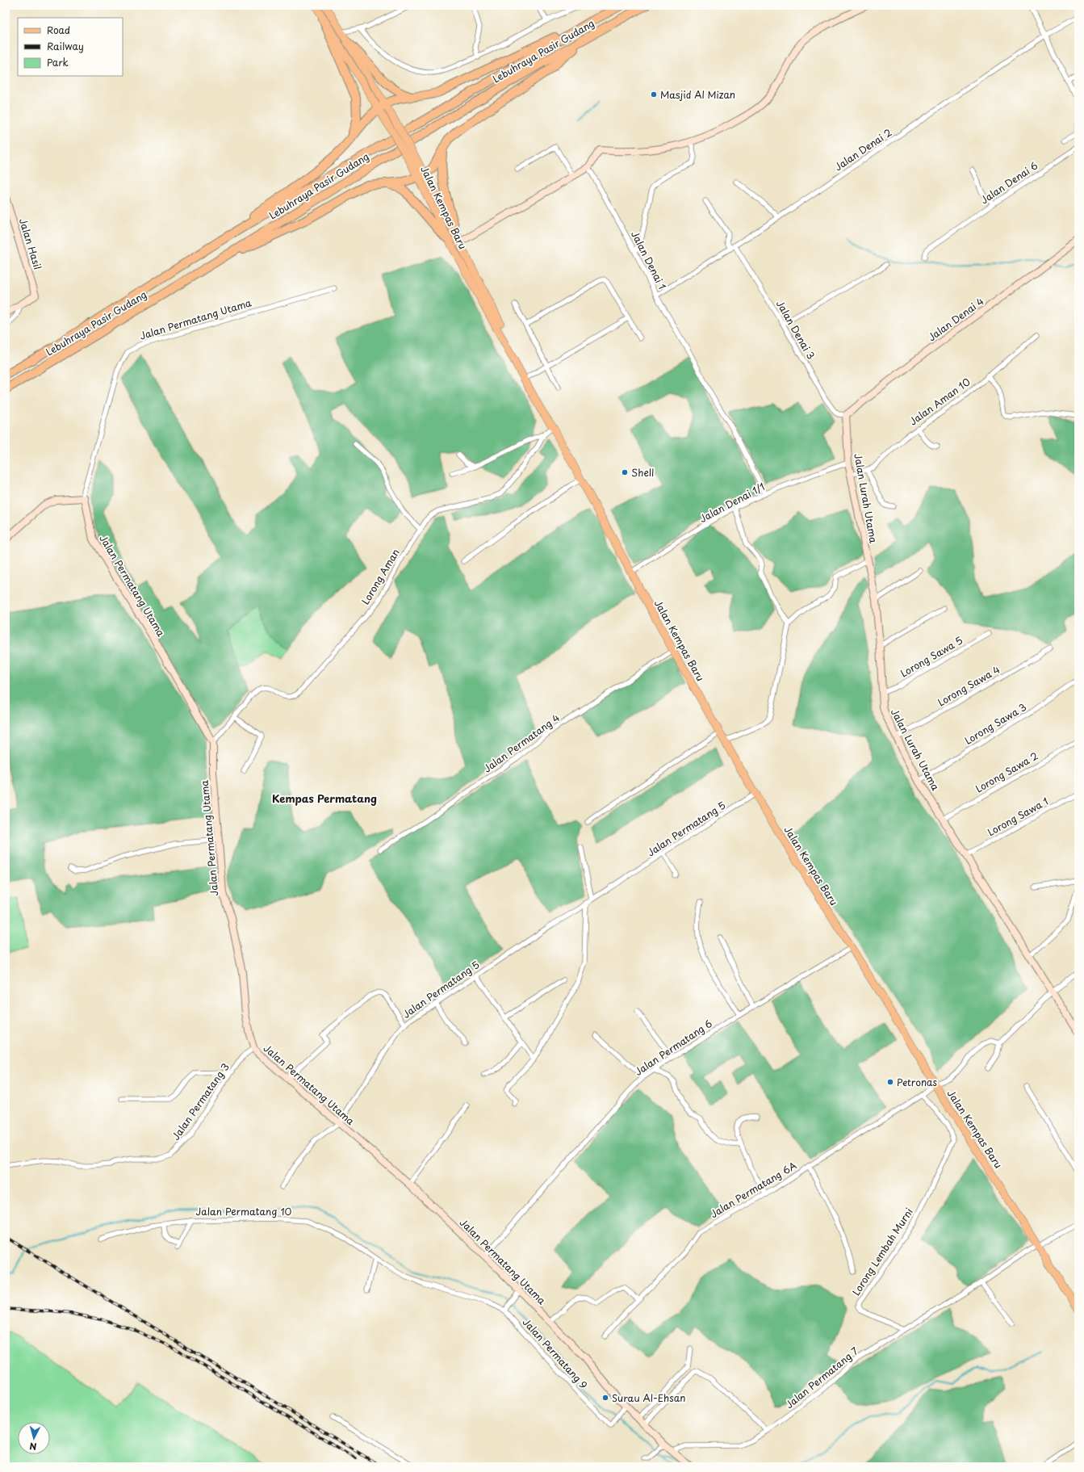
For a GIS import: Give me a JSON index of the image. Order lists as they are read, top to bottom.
{
  "streets": {
    "highway": ["Lebuhraya Pasir Gudang"],
    "main road": ["Jalan Kempas Baru"],
    "street": [
      "Jalan Denai 2",
      "Jalan Denai 6",
      "Jalan Hasil",
      "Jalan Denai 1",
      "Jalan Permatang Utama",
      "Jalan Denai 4",
      "Jalan Denai 3",
      "Jalan Aman 10",
      "Jalan Lurah Utama",
      "Jalan Denai 1/1",
      "Lorong Aman",
      "Lorong Sawa 5",
      "Lorong Sawa 4",
      "Lorong Sawa 3",
      "Jalan Permatang 4",
      "Lorong Sawa 2",
      "Lorong Sawa 1",
      "Jalan Permatang 5",
      "Jalan Permatang 6",
      "Jalan Permatang 3",
      "Jalan Permatang 6A",
      "Jalan Permatang 10",
      "Lorong Lembah Murni",
      "Jalan Permatang 9",
      "Jalan Permatang 7"
    ]
  },
  "crossings": [
    ["Jalan Denai 2", "Jalan Denai 1"],
    ["Jalan Denai 2", "Jalan Denai 3"],
    ["Jalan Kempas Baru", "Jalan Denai 1/1"],
    ["Jalan Kempas Baru", "Lorong Aman"],
    ["Jalan Kempas Baru", "Jalan Permatang 4"],
    ["Jalan Kempas Baru", "Jalan Permatang 5"],
    ["Jalan Kempas Baru", "Jalan Permatang 6"],
    ["Jalan Kempas Baru", "Jalan Permatang 6A"],
    ["Jalan Kempas Baru", "Jalan Permatang 7"],
    ["Jalan Denai 1", "Jalan Denai 1/1"],
    ["Jalan Permatang Utama", "Lorong Aman"],
    ["Jalan Permatang Utama", "Jalan Permatang 5"],
    ["Jalan Permatang Utama", "Jalan Permatang 6"],
    ["Jalan Permatang Utama", "Jalan Permatang 3"],
    ["Jalan Permatang Utama", "Jalan Permatang 9"],
    ["Jalan Permatang Utama", "Jalan Permatang 7"],
    ["Jalan Denai 4", "Jalan Denai 3"],
    ["Jalan Denai 4", "Jalan Lurah Utama"],
    ["Jalan Denai 3", "Jalan Lurah Utama"],
    ["Jalan Aman 10", "Jalan Lurah Utama"],
    ["Jalan Lurah Utama", "Jalan Denai 1/1"],
    ["Jalan Lurah Utama", "Lorong Sawa 5"],
    ["Jalan Lurah Utama", "Lorong Sawa 4"],
    ["Jalan Lurah Utama", "Lorong Sawa 3"],
    ["Jalan Lurah Utama", "Lorong Sawa 2"],
    ["Jalan Lurah Utama", "Lorong Sawa 1"],
    ["Jalan Permatang 6A", "Lorong Lembah Murni"],
    ["Jalan Permatang 10", "Jalan Permatang 9"],
    ["Lorong Lembah Murni", "Jalan Permatang 7"]
  ],
  "districts": ["Kempas Permatang"],
  "places": [
    "Masjid Al Mizan",
    "Shell",
    "Petronas",
    "Surau Al-Ehsan"
  ],
  "legend": ["Road", "Railway", "Park"],
  "north": "bottom"
}
